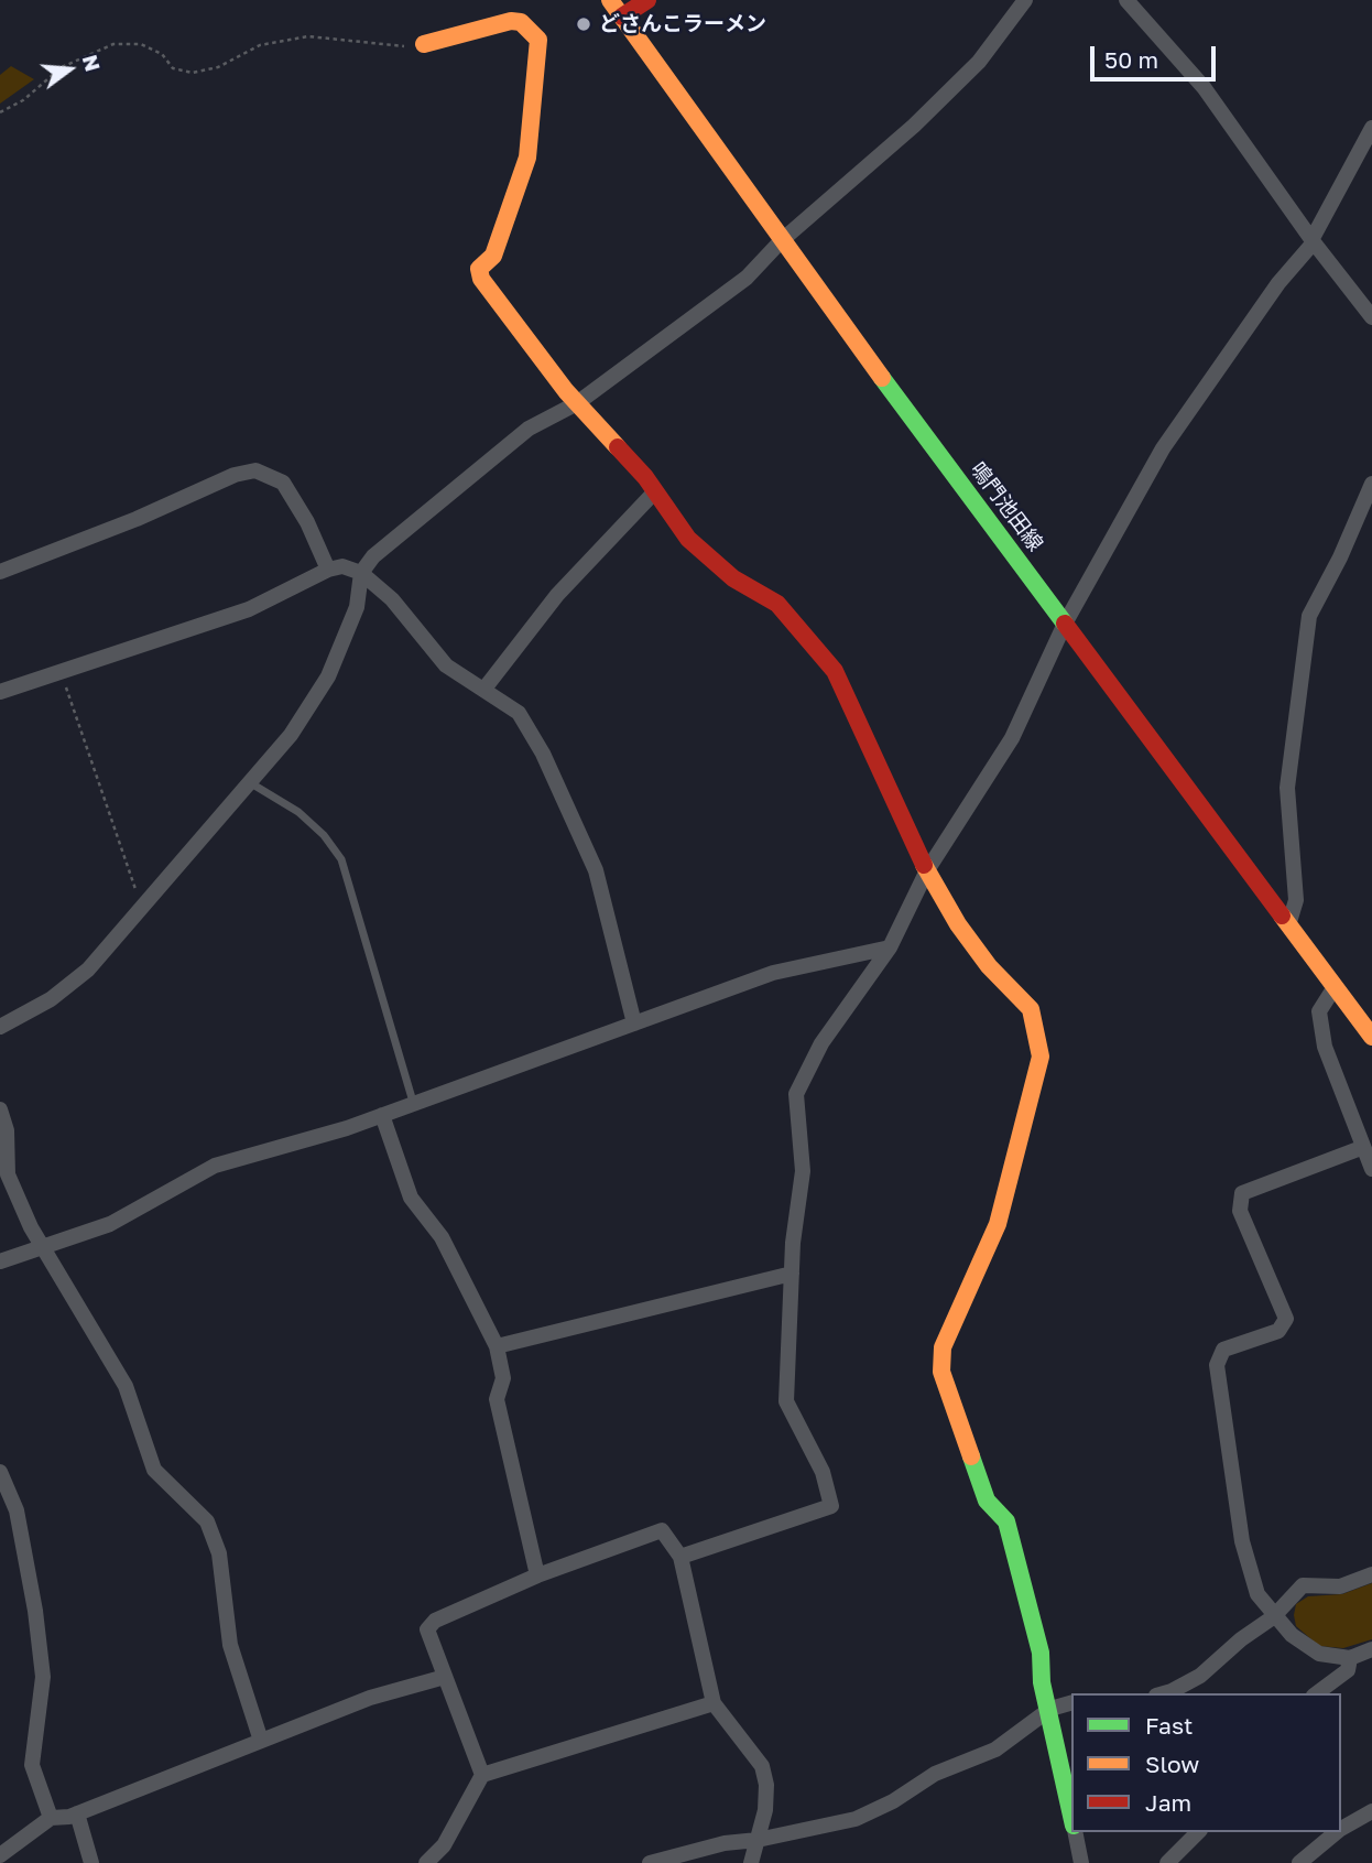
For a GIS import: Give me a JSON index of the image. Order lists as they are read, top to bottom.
{
  "streets": {
    "street": ["鳴門池田線"]
  },
  "places": ["どさんこラーメン"],
  "legend": ["Fast", "Slow", "Jam"],
  "scale_bar": "50 m",
  "north": "right"
}
